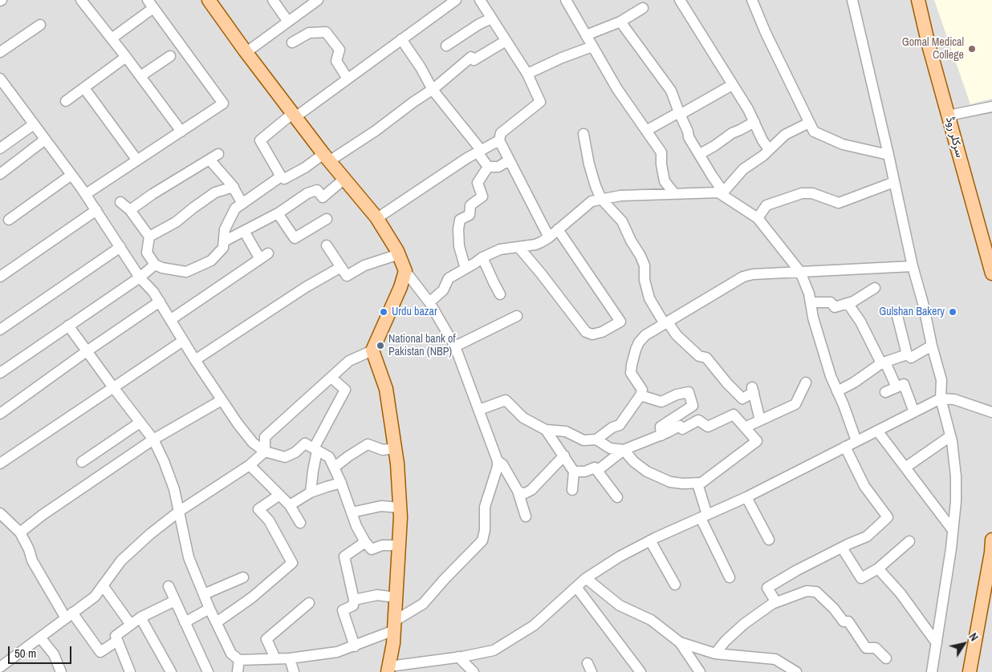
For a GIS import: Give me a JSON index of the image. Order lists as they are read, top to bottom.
{
  "streets": {
    "main road": ["سرکلر روڈ"]
  },
  "places": [
    "Gomal Medical College",
    "Urdu bazar",
    "Gulshan Bakery",
    "National bank of Pakistan (NBP)"
  ],
  "scale_bar": "50 m",
  "north": "top right"
}
